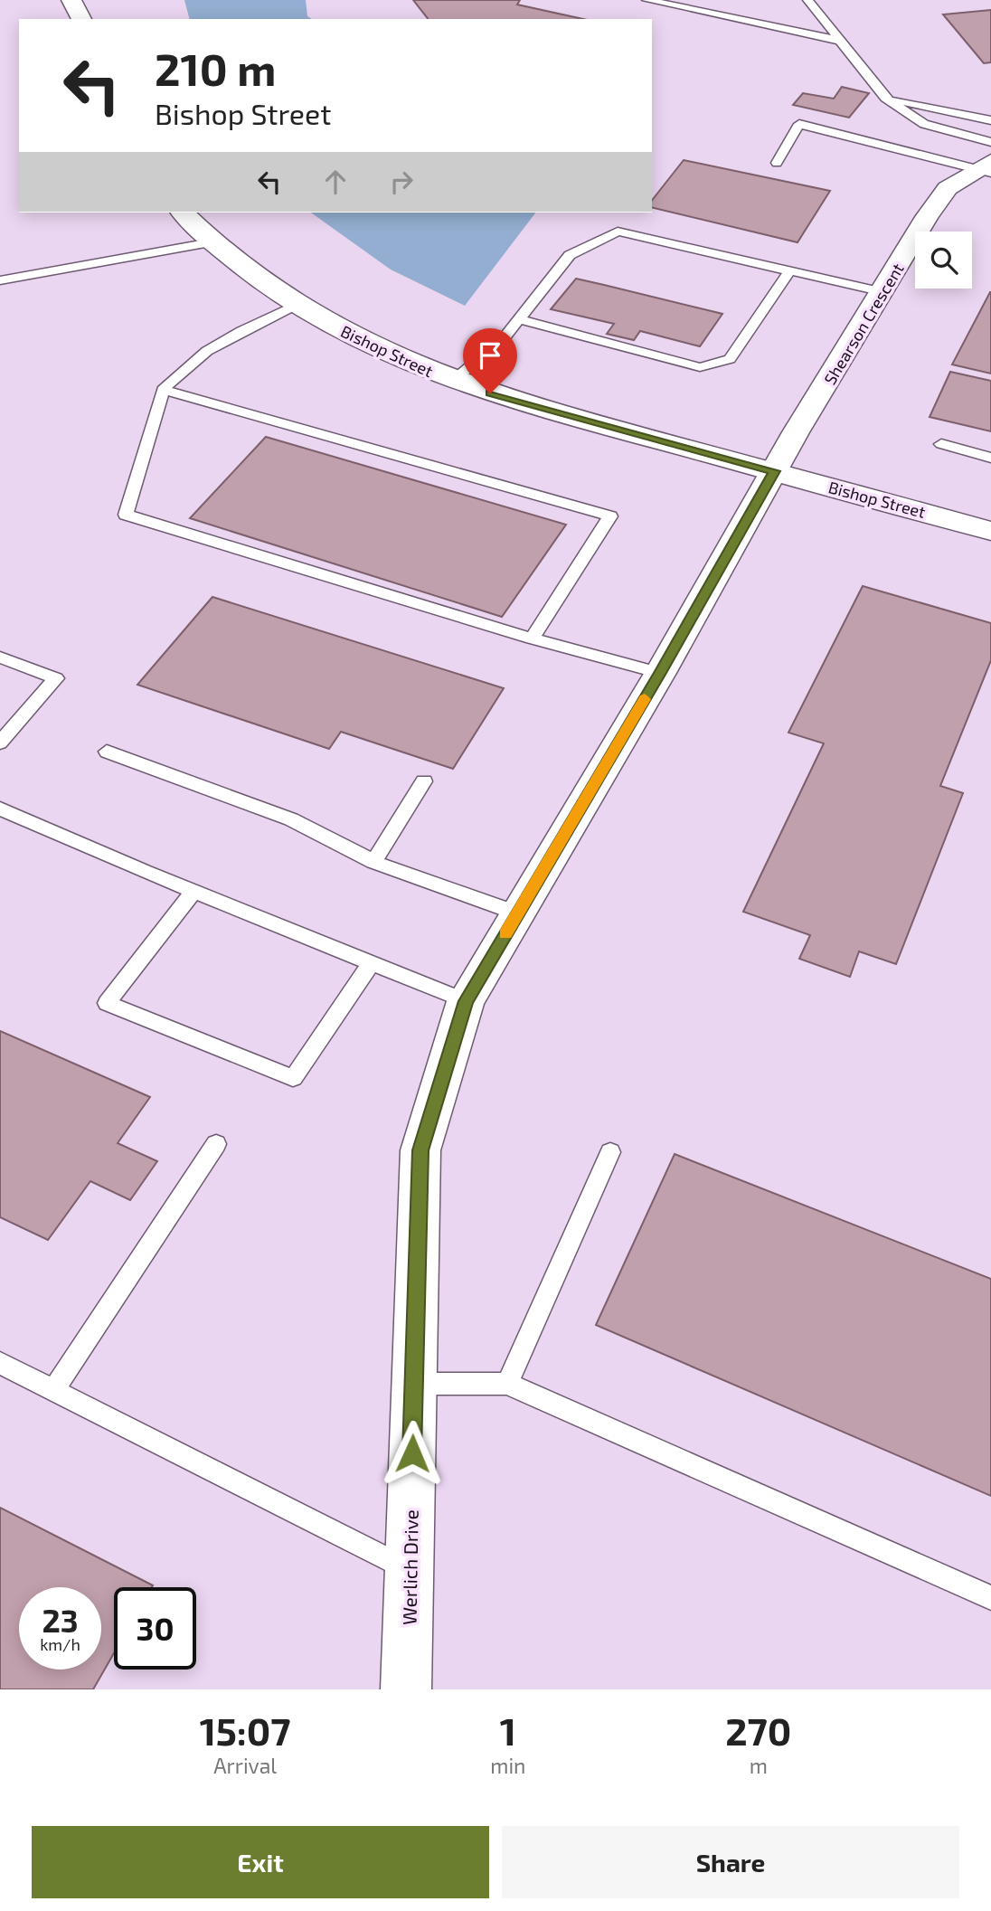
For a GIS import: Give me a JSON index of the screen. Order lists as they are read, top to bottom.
{
  "streets": {
    "street": ["Shearson Crescent", "Bishop Street", "Werlich Drive"]
  },
  "crossings": [
    ["Shearson Crescent", "Bishop Street"],
    ["Shearson Crescent", "Werlich Drive"],
    ["Bishop Street", "Werlich Drive"]
  ],
  "page": {
    "turn": ["210 m", "Bishop Street"],
    "speed": "23 km/h",
    "limit": "30",
    "eta": [
      "15:07",
      "Arrival",
      "1",
      "min",
      "270",
      "m"
    ],
    "buttons": ["Exit", "Share"]
  }
}
